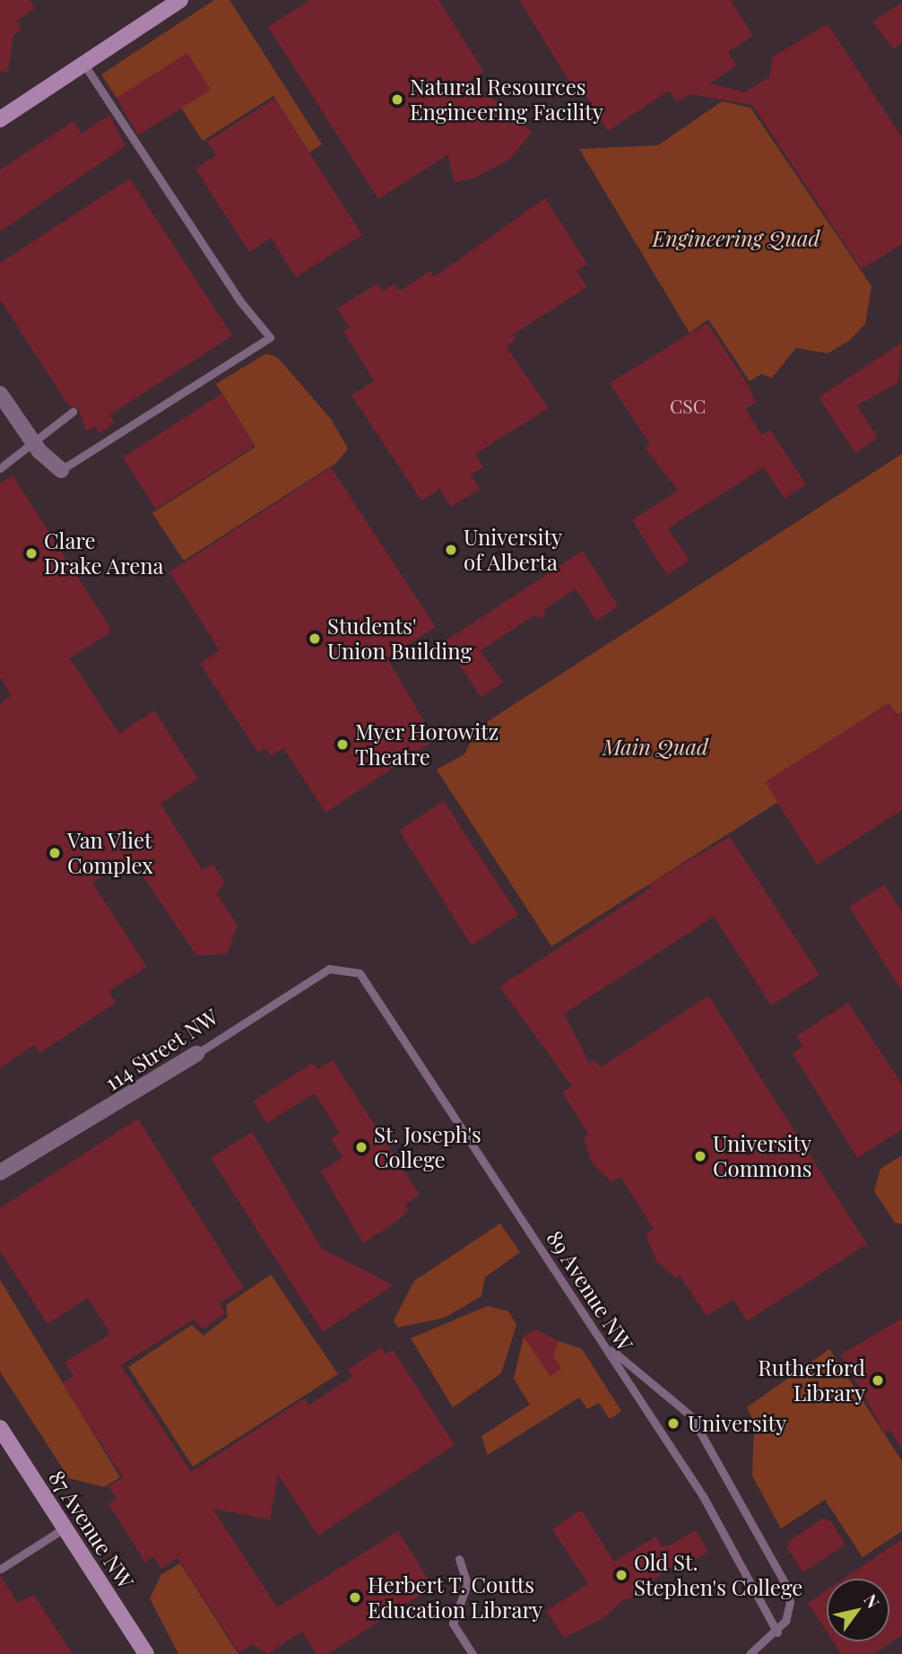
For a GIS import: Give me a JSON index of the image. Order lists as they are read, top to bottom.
{
  "streets": {
    "main road": ["87 Avenue NW"],
    "street": ["114 Street NW"],
    "lane": ["89 Avenue NW"]
  },
  "crossings": [
    ["114 Street NW", "89 Avenue NW"]
  ],
  "parks": ["Engineering Quad", "Main Quad"],
  "places": [
    "Natural Resources Engineering Facility",
    "University of Alberta",
    "Clare Drake Arena",
    "Students' Union Building",
    "Myer Horowitz Theatre",
    "Van Vliet Complex",
    "St. Joseph's College",
    "University Commons",
    "Rutherford Library",
    "University",
    "Old St. Stephen's College",
    "Herbert T. Coutts Education Library"
  ],
  "house_numbers": ["CSC"],
  "north": "top right"
}
